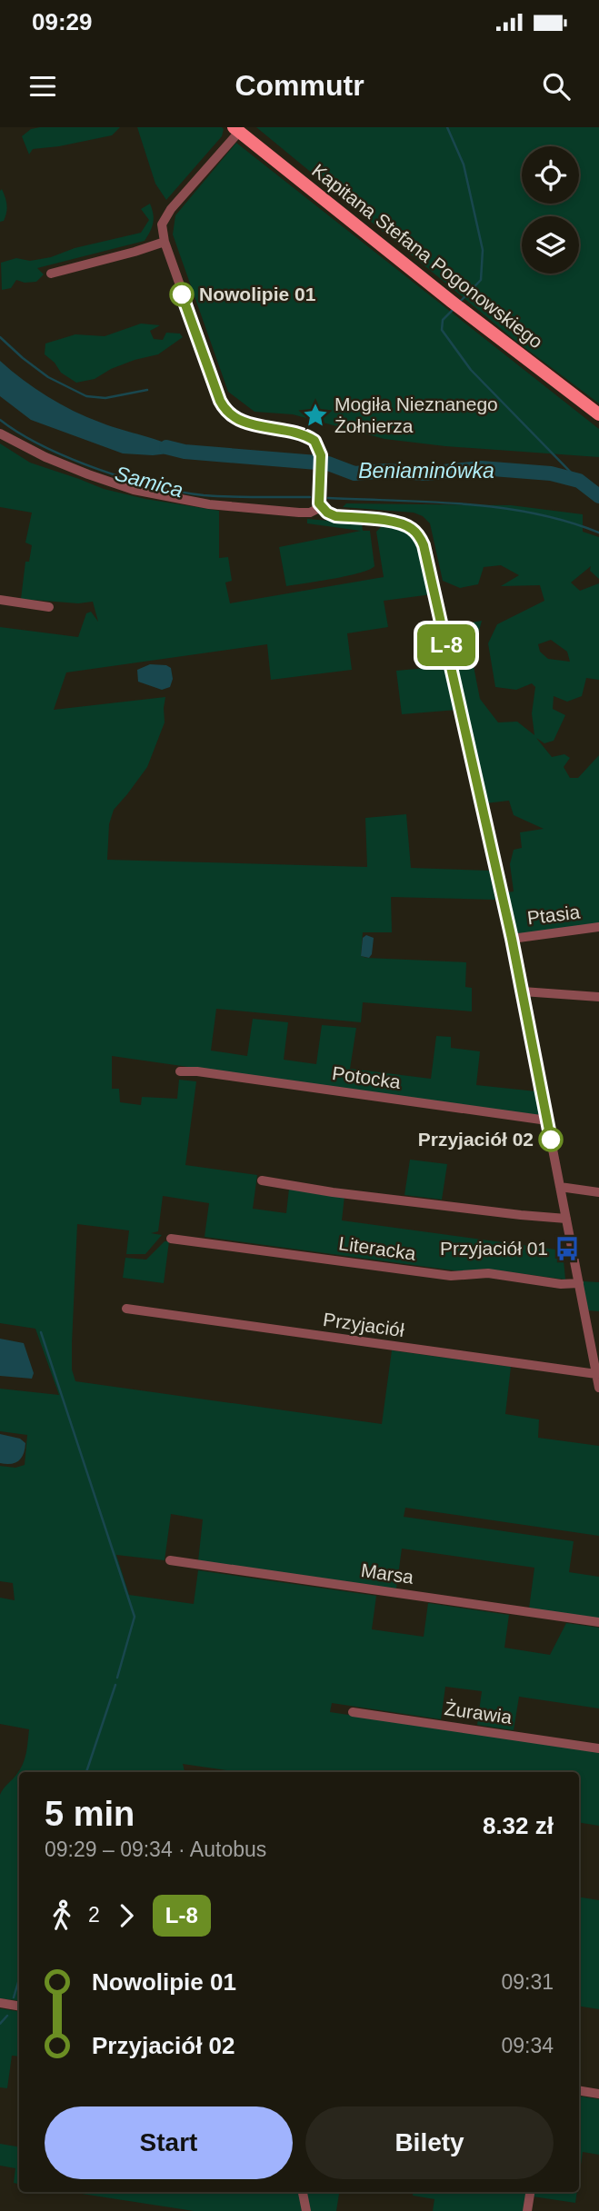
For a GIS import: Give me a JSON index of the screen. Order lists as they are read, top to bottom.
{
  "streets": {
    "main road": ["Kapitana Stefana Pogonowskiego"],
    "street": [
      "Ptasia",
      "Potocka",
      "Literacka",
      "Przyjaciół",
      "Marsa",
      "Żurawia"
    ]
  },
  "water": ["Beniaminówka", "Samica"],
  "places": {
    "other": ["Nowolipie 01", "Przyjaciół 02"],
    "place": ["Mogiła Nieznanego Żołnierza"],
    "bus stop": ["Przyjaciół 01"]
  },
  "lines": ["bus line L-8"],
  "page": {
    "status": "09:29",
    "header": "Commutr",
    "on_map": "L-8",
    "heading": ["5 min", "09:29 – 09:34 · Autobus", "8.32 zł"],
    "legs": ["2", "L-8"],
    "list": [
      {
        "name": "Nowolipie 01",
        "value": "09:31"
      },
      {
        "name": "Przyjaciół 02",
        "value": "09:34"
      }
    ],
    "buttons": ["Start", "Bilety"]
  }
}
